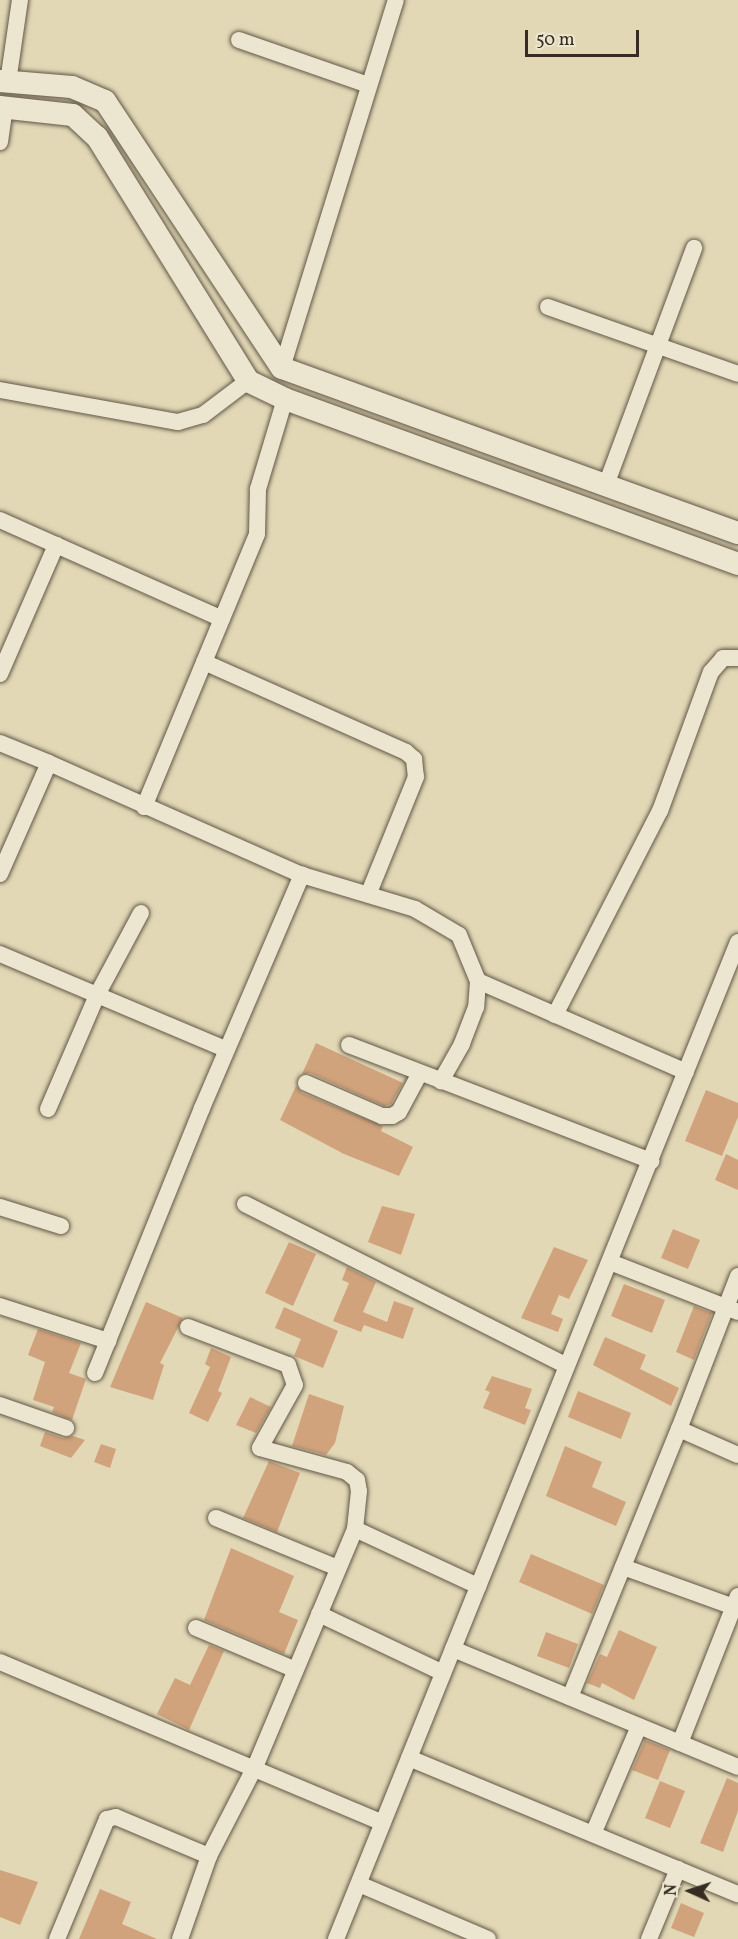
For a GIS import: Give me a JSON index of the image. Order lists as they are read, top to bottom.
{
  "scale_bar": "50 m",
  "north": "left"
}
